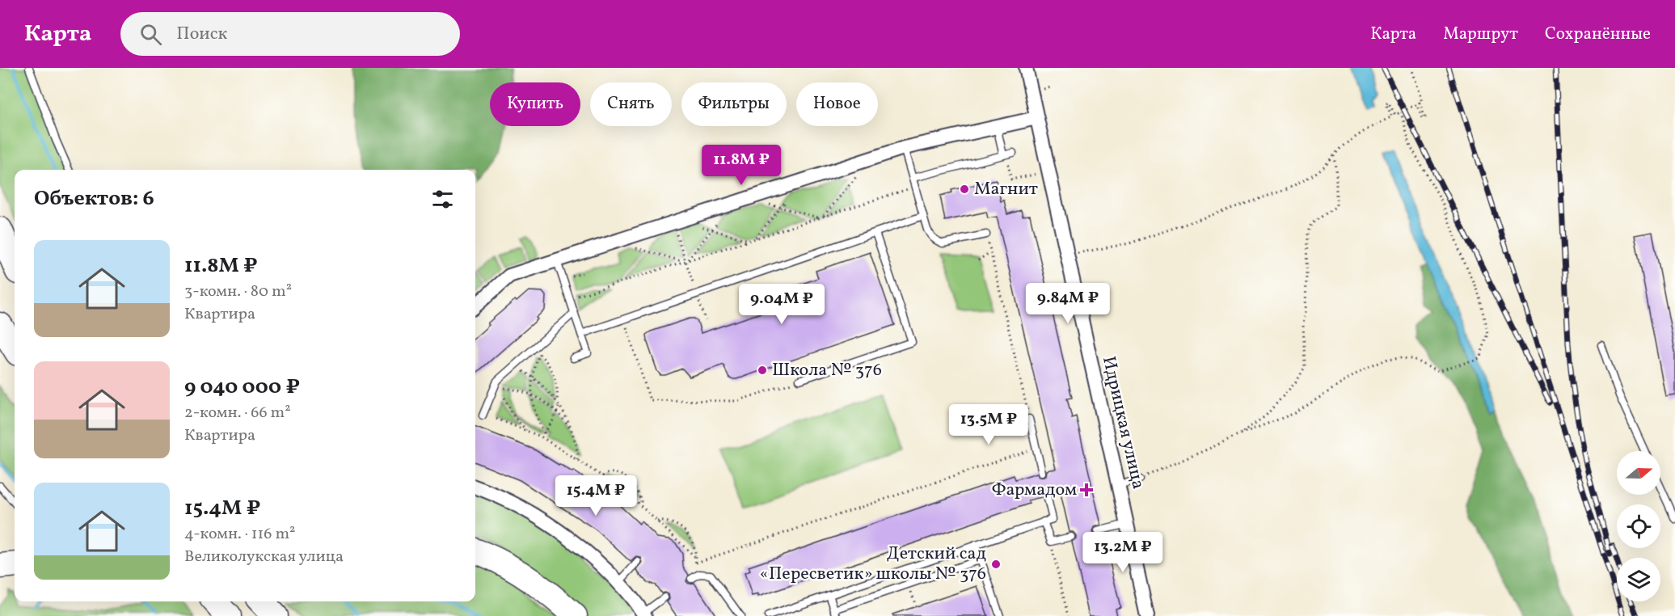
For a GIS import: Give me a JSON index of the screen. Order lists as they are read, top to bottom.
{
  "streets": {
    "street": ["Идрицкая улица"]
  },
  "places": {
    "other": ["Магнит", "Школа № 376", "Детский сад «Пересветик» школы № 376"],
    "health": ["Фармадом"]
  },
  "north": "right",
  "page": {
    "header": "Карта",
    "search": "Поиск",
    "nav": ["Карта", "Маршрут", "Сохранённые"],
    "chip": [
      "Купить",
      "Снять",
      "Фильтры",
      "Новое"
    ],
    "price": [
      "11.8M ₽",
      "9.84M ₽",
      "9.04M ₽",
      "13.5M ₽",
      "15.4M ₽",
      "13.2M ₽"
    ],
    "heading": "Объектов: 6",
    "list": [
      {
        "name": "11.8M ₽",
        "note": "3-комн. · 80 m² · Квартира"
      },
      {
        "name": "9 040 000 ₽",
        "note": "2-комн. · 66 m² · Квартира"
      },
      {
        "name": "15.4M ₽",
        "note": "4-комн. · 116 m² · Великолукская улица"
      }
    ]
  }
}
